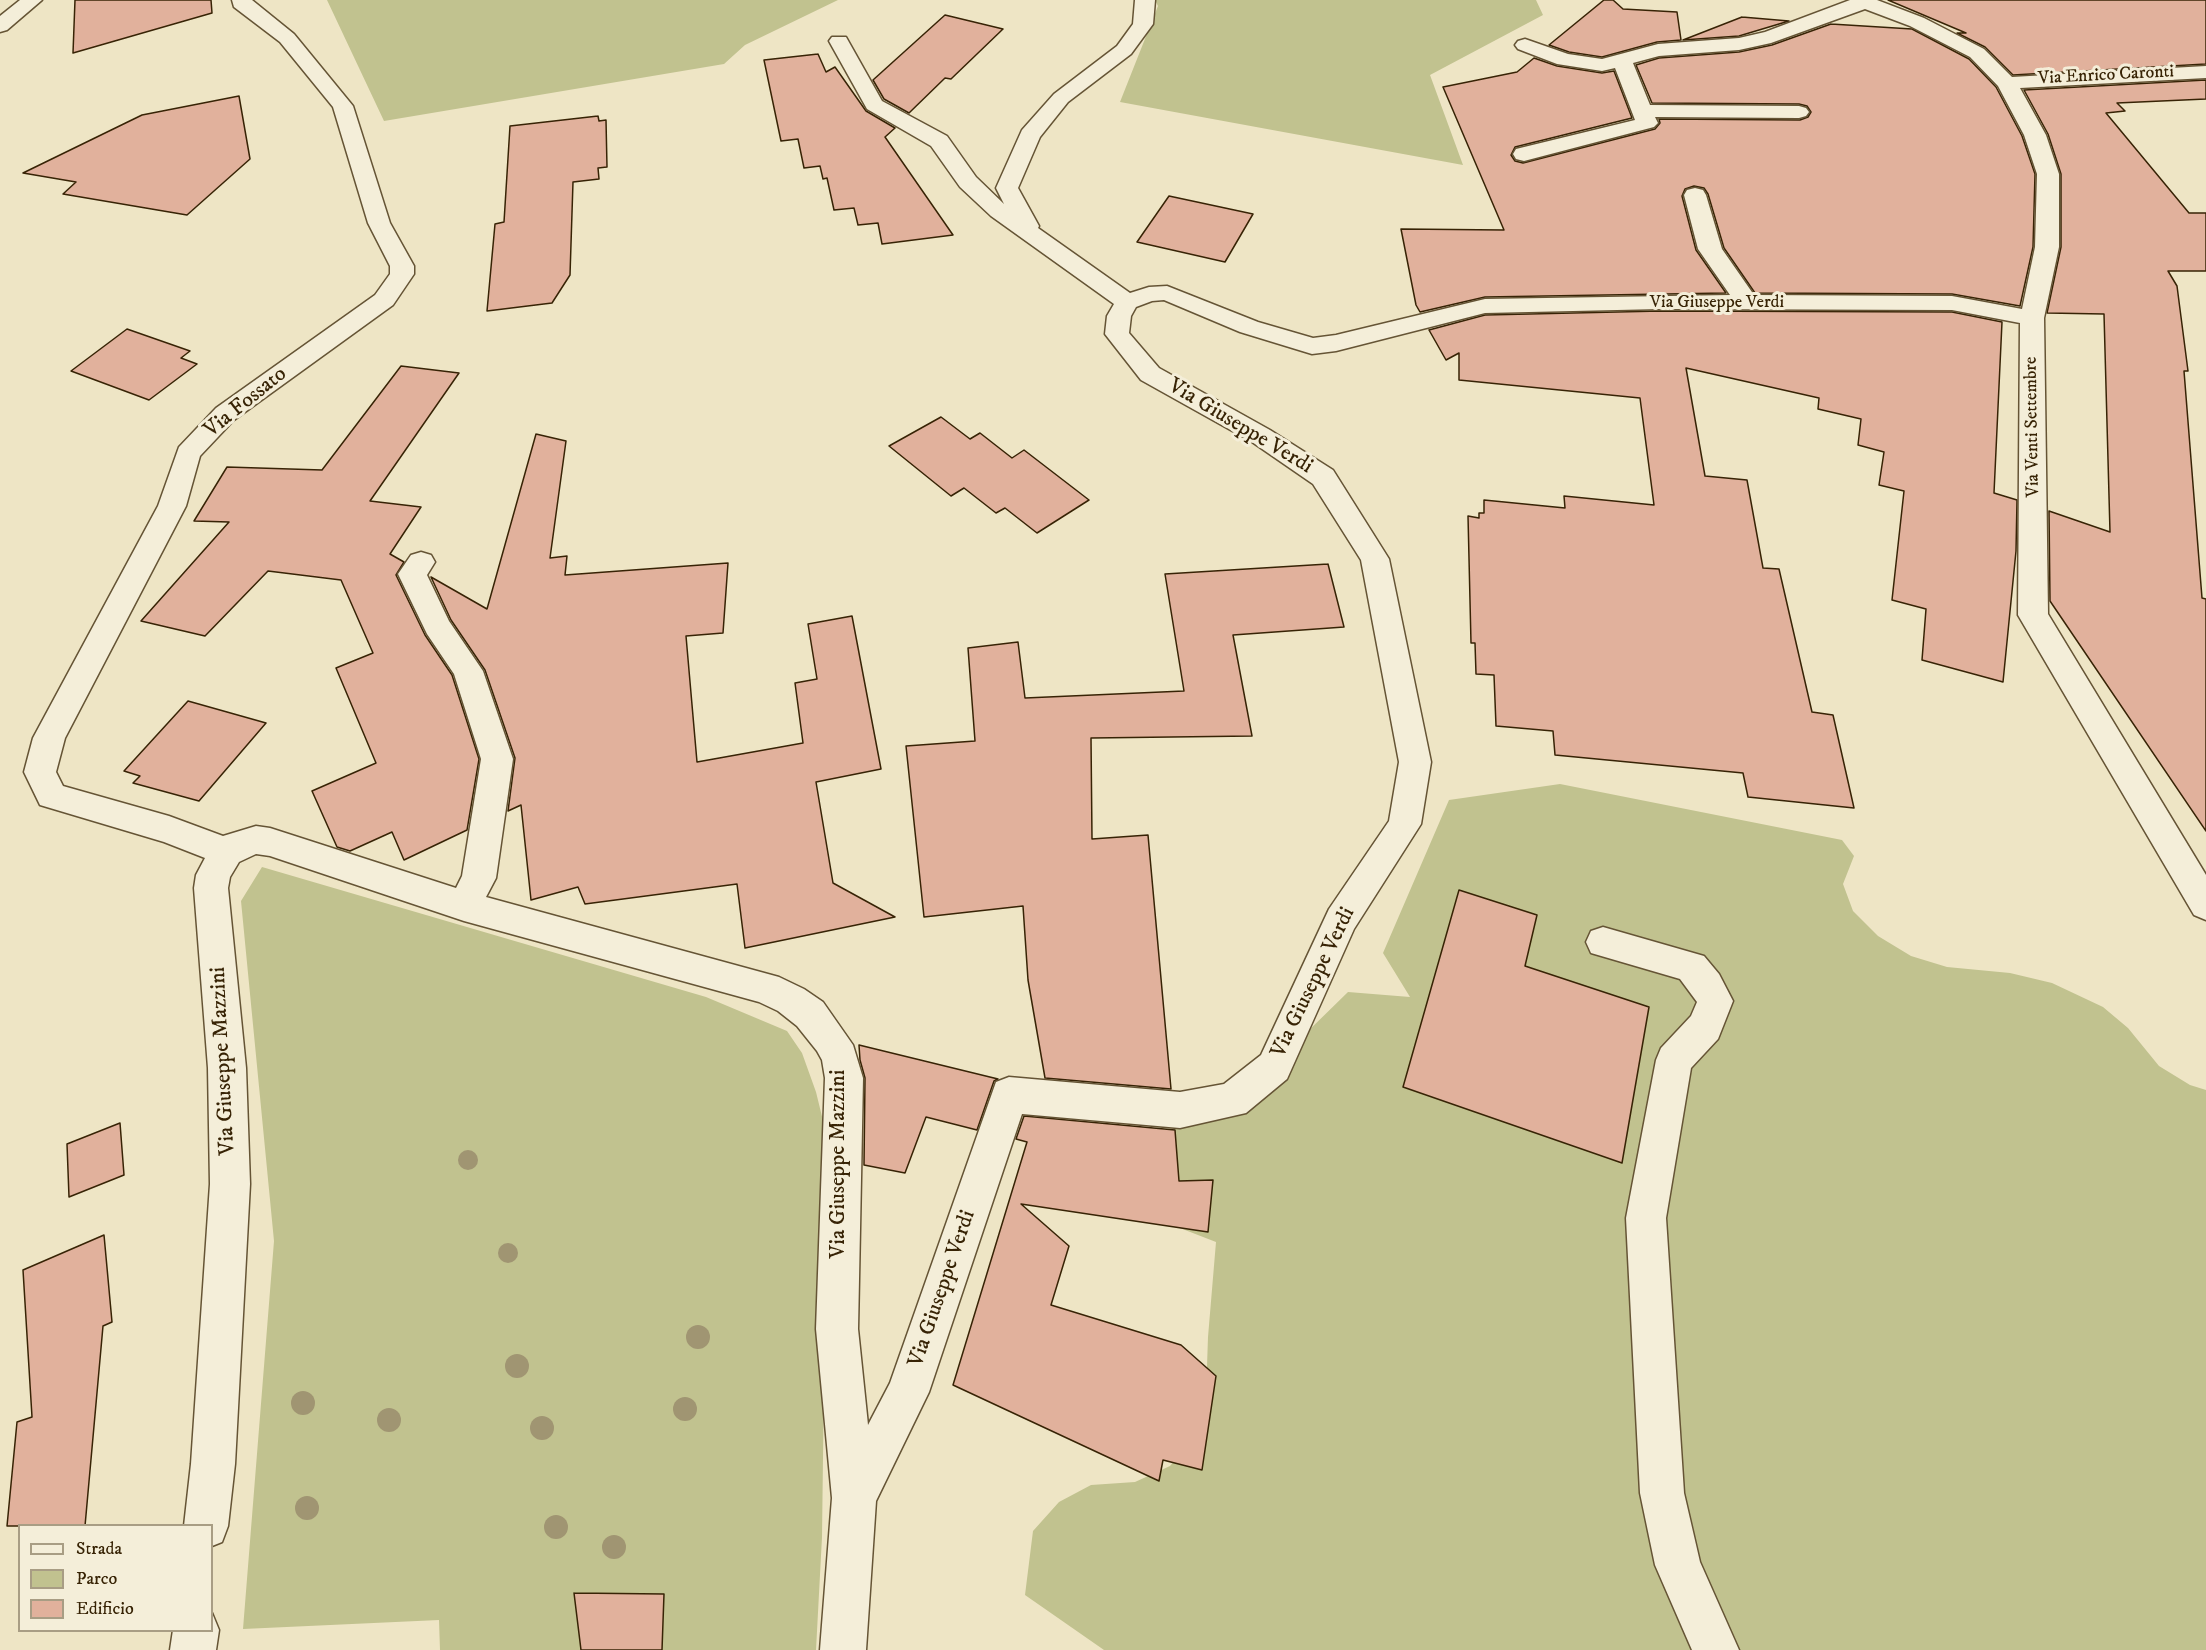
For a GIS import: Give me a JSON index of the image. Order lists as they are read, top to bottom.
{
  "streets": {
    "street": [
      "Via Enrico Caronti",
      "Via Giuseppe Verdi",
      "Via Fossato",
      "Via Venti Settembre",
      "Via Giuseppe Mazzini"
    ]
  },
  "crossings": [
    ["Via Enrico Caronti", "Via Venti Settembre"],
    ["Via Giuseppe Verdi", "Via Venti Settembre"],
    ["Via Giuseppe Verdi", "Via Giuseppe Mazzini"],
    ["Via Fossato", "Via Giuseppe Mazzini"]
  ],
  "legend": ["Strada", "Parco", "Edificio"]
}
